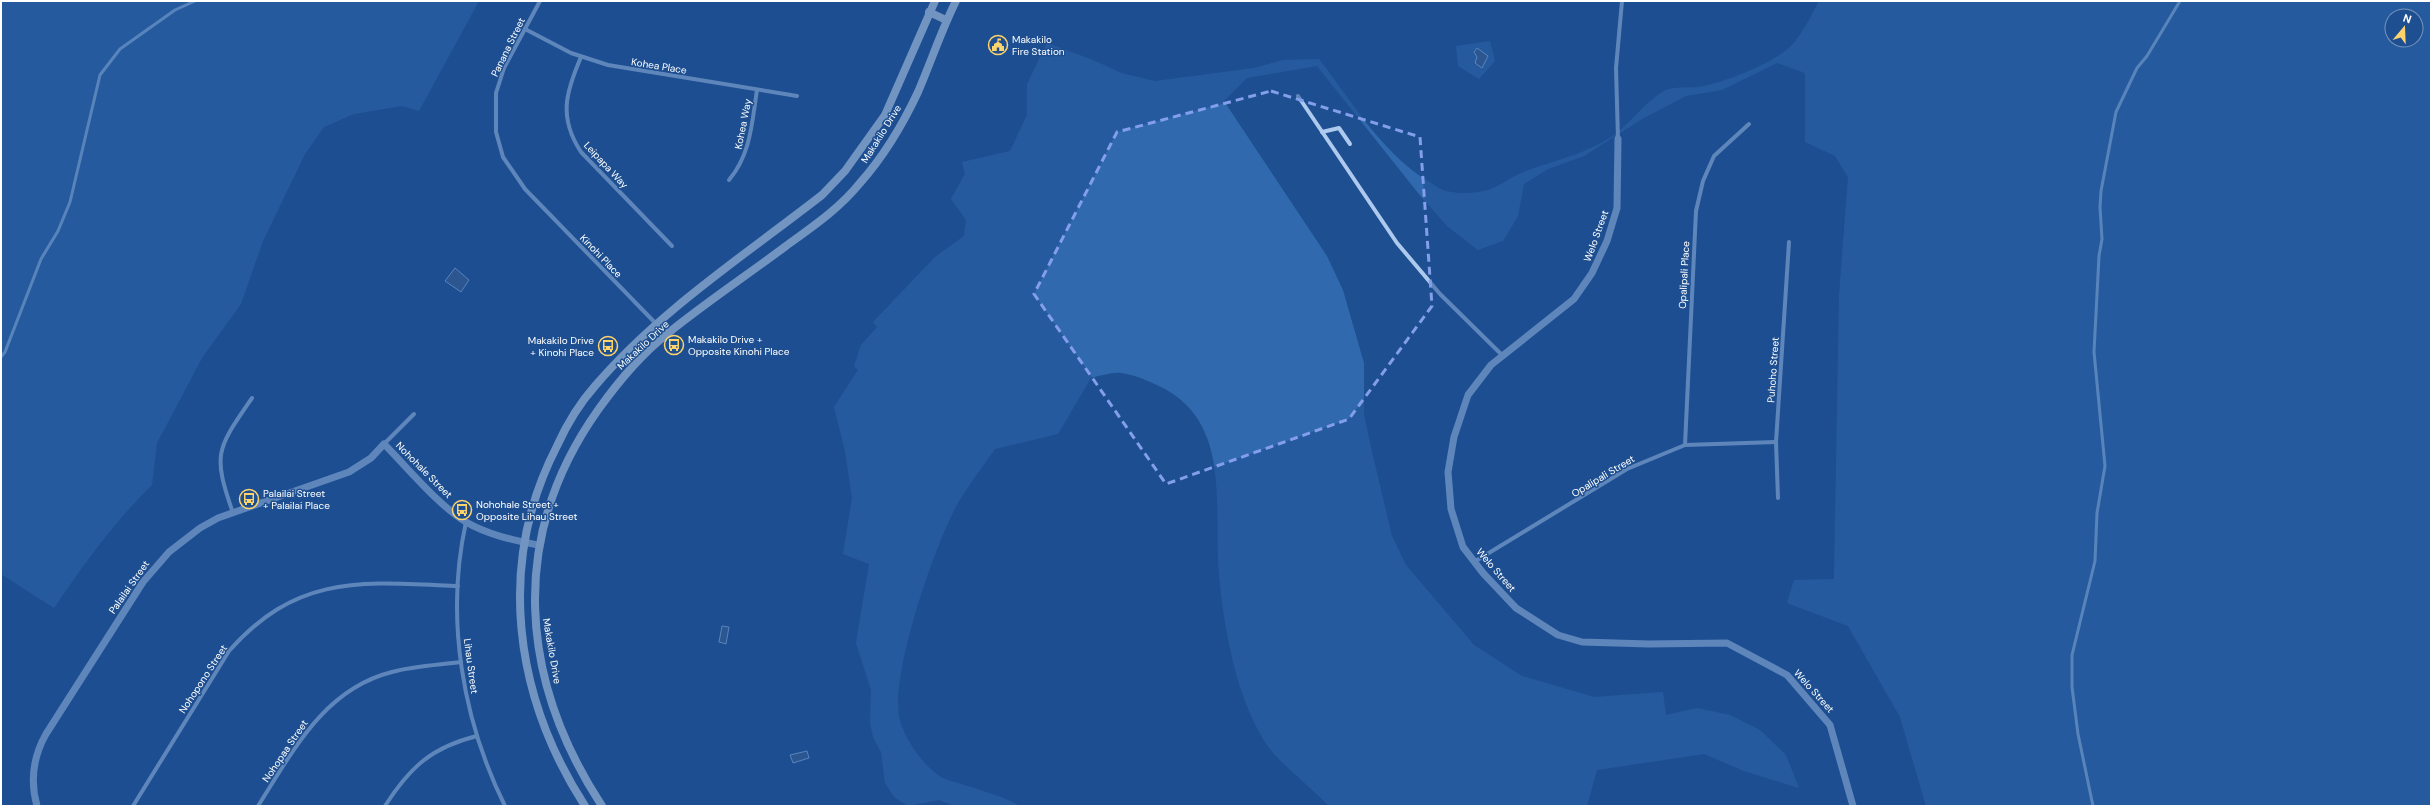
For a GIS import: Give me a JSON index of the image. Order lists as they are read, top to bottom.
{
  "streets": {
    "main road": ["Makakilo Drive"],
    "street": [
      "Panana Street",
      "Kohea Place",
      "Kohea Way",
      "Leipapa Way",
      "Welo Street",
      "Kinohi Place",
      "Opalipali Place",
      "Puhoho Street",
      "Nohohale Street",
      "Opalipali Street",
      "Palailai Street",
      "Lihau Street",
      "Nohopono Street",
      "Nohopaa Street"
    ]
  },
  "crossings": [
    ["Panana Street", "Kohea Place"],
    ["Panana Street", "Kinohi Place"],
    ["Kohea Place", "Kohea Way"],
    ["Kohea Place", "Leipapa Way"],
    ["Makakilo Drive", "Kinohi Place"],
    ["Makakilo Drive", "Nohohale Street"],
    ["Welo Street", "Opalipali Street"],
    ["Opalipali Place", "Opalipali Street"],
    ["Puhoho Street", "Opalipali Street"],
    ["Nohohale Street", "Palailai Street"],
    ["Nohohale Street", "Lihau Street"],
    ["Lihau Street", "Nohopono Street"],
    ["Lihau Street", "Nohopaa Street"]
  ],
  "places": {
    "public building": ["Makakilo Fire Station"],
    "bus stop": [
      "Makakilo Drive + Opposite Kinohi Place",
      "Makakilo Drive + Kinohi Place",
      "Palailai Street + Palailai Place",
      "Nohohale Street + Opposite Lihau Street"
    ]
  },
  "north": "top"
}
